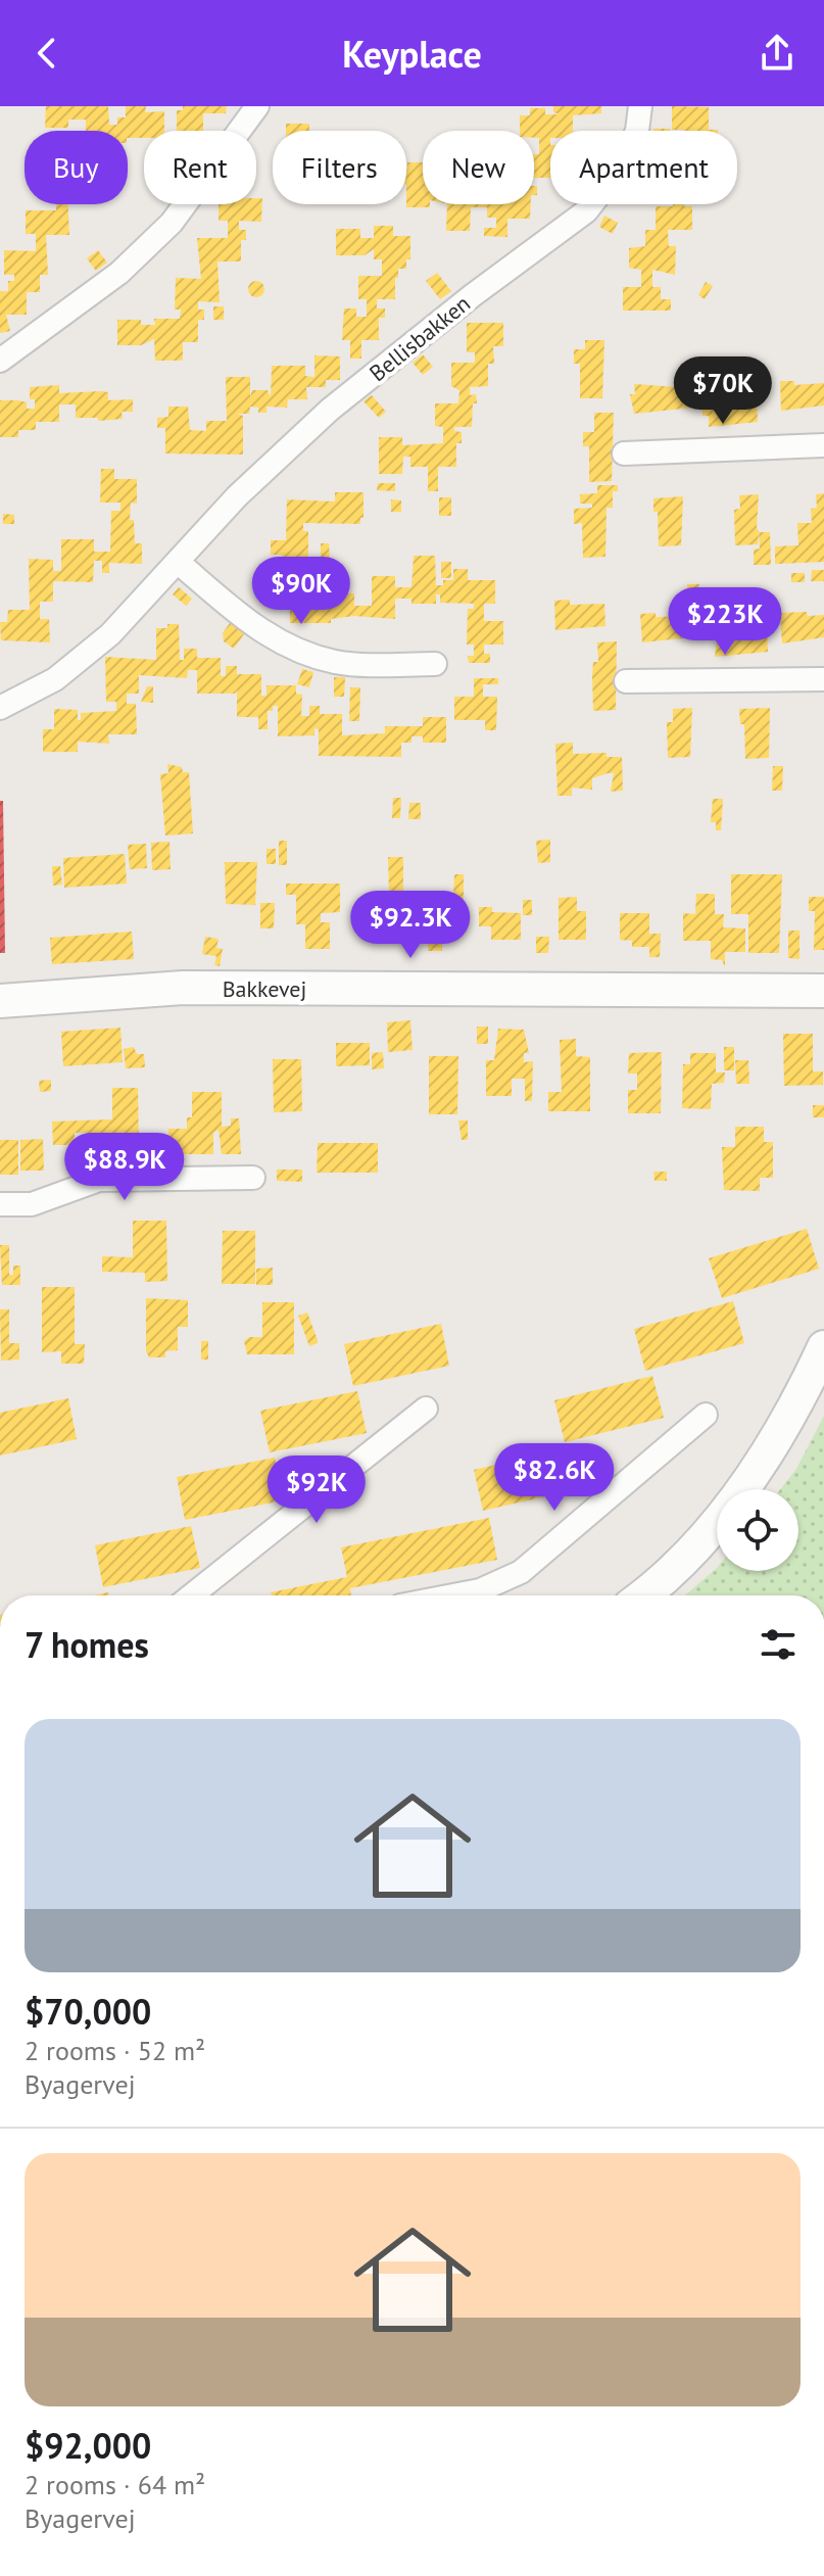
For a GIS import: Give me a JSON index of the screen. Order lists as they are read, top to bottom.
{
  "streets": {
    "street": ["Bellisbakken", "Bakkevej"]
  },
  "page": {
    "header": "Keyplace",
    "chip": [
      "Buy",
      "Rent",
      "Filters",
      "New",
      "Apartment"
    ],
    "price": [
      "$70K",
      "$90K",
      "$223K",
      "$92.3K",
      "$88.9K",
      "$82.6K",
      "$92K"
    ],
    "heading": "7 homes",
    "list": [
      {
        "name": "$70,000",
        "note": "2 rooms · 52 m² · Byagervej"
      },
      {
        "name": "$92,000",
        "note": "2 rooms · 64 m² · Byagervej"
      }
    ]
  }
}
